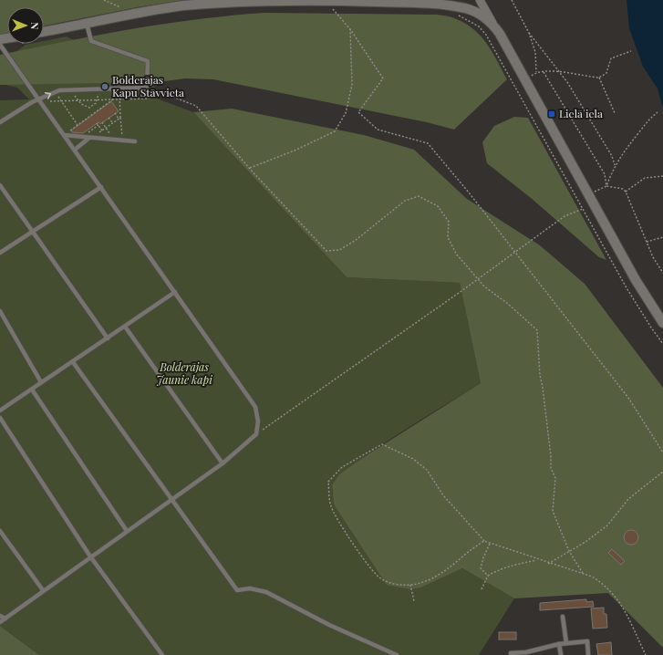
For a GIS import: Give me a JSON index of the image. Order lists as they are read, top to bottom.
{
  "parks": ["Bolderājas Jaunie kapi"],
  "places": {
    "other": ["Bolderājas Kapu Stāvvieta"],
    "transit": ["Lielā iela"]
  },
  "north": "right"
}
